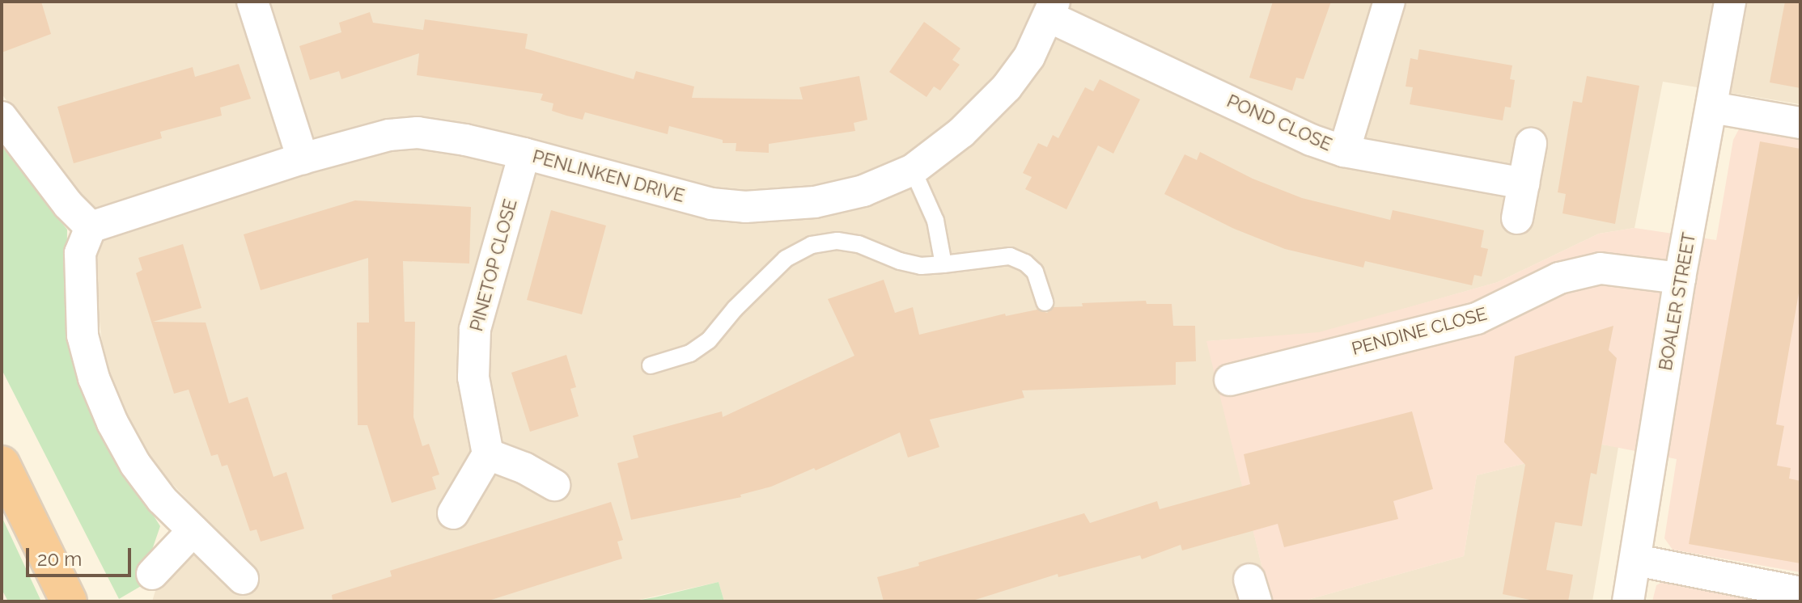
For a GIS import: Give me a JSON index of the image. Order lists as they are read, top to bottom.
{
  "streets": {
    "street": [
      "POND CLOSE",
      "PENLINKEN DRIVE",
      "PINETOP CLOSE",
      "BOALER STREET",
      "PENDINE CLOSE"
    ]
  },
  "crossings": [
    ["POND CLOSE", "PENLINKEN DRIVE"],
    ["PENLINKEN DRIVE", "PINETOP CLOSE"],
    ["BOALER STREET", "PENDINE CLOSE"]
  ],
  "scale_bar": "20 m"
}
